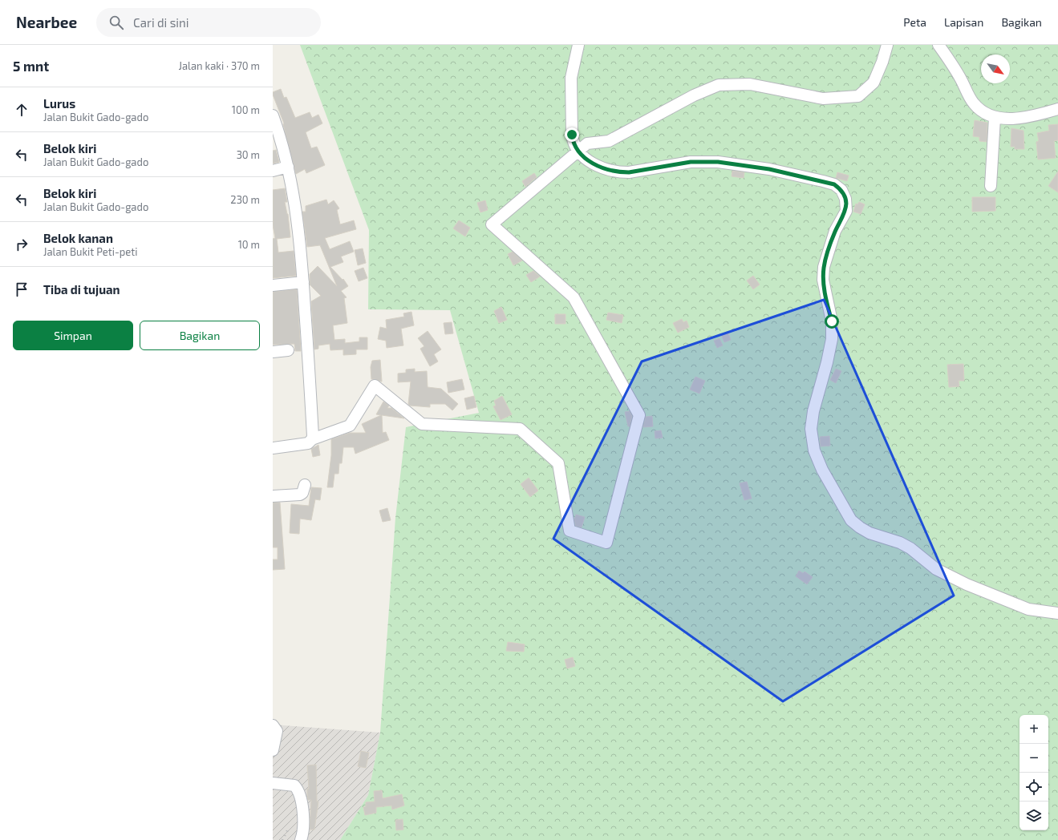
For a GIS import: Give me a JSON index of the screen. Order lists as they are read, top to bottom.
{
  "north": "bottom right",
  "page": {
    "header": "Nearbee",
    "search": "Cari di sini",
    "nav": ["Peta", "Lapisan", "Bagikan"],
    "heading": ["5 mnt", "Jalan kaki · 370 m"],
    "list": [
      ["Lurus", "Jalan Bukit Gado-gado", "100 m"],
      ["Belok kiri", "Jalan Bukit Gado-gado", "30 m"],
      ["Belok kiri", "Jalan Bukit Gado-gado", "230 m"],
      ["Belok kanan", "Jalan Bukit Peti-peti", "10 m"],
      "Tiba di tujuan"
    ],
    "buttons": ["Simpan", "Bagikan"],
    "map_buttons": ["+", "−"]
  }
}
